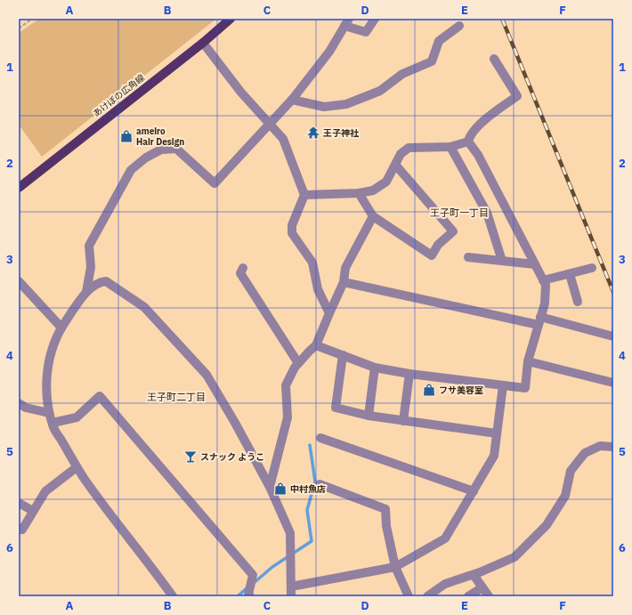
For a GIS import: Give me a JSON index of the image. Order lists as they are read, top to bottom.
{
  "streets": {
    "main road": ["あけぼの広角線"]
  },
  "districts": ["王子町一丁目", "王子町二丁目"],
  "places": {
    "temple": ["王子神社"],
    "shop": ["ameiro Hair Design", "フサ美容室", "中村魚店"],
    "bar": ["スナック ようこ"]
  },
  "grid": {
    "columns": [
      "A",
      "B",
      "C",
      "D",
      "E",
      "F"
    ],
    "rows": [
      "1",
      "2",
      "3",
      "4",
      "5",
      "6"
    ]
  }
}
